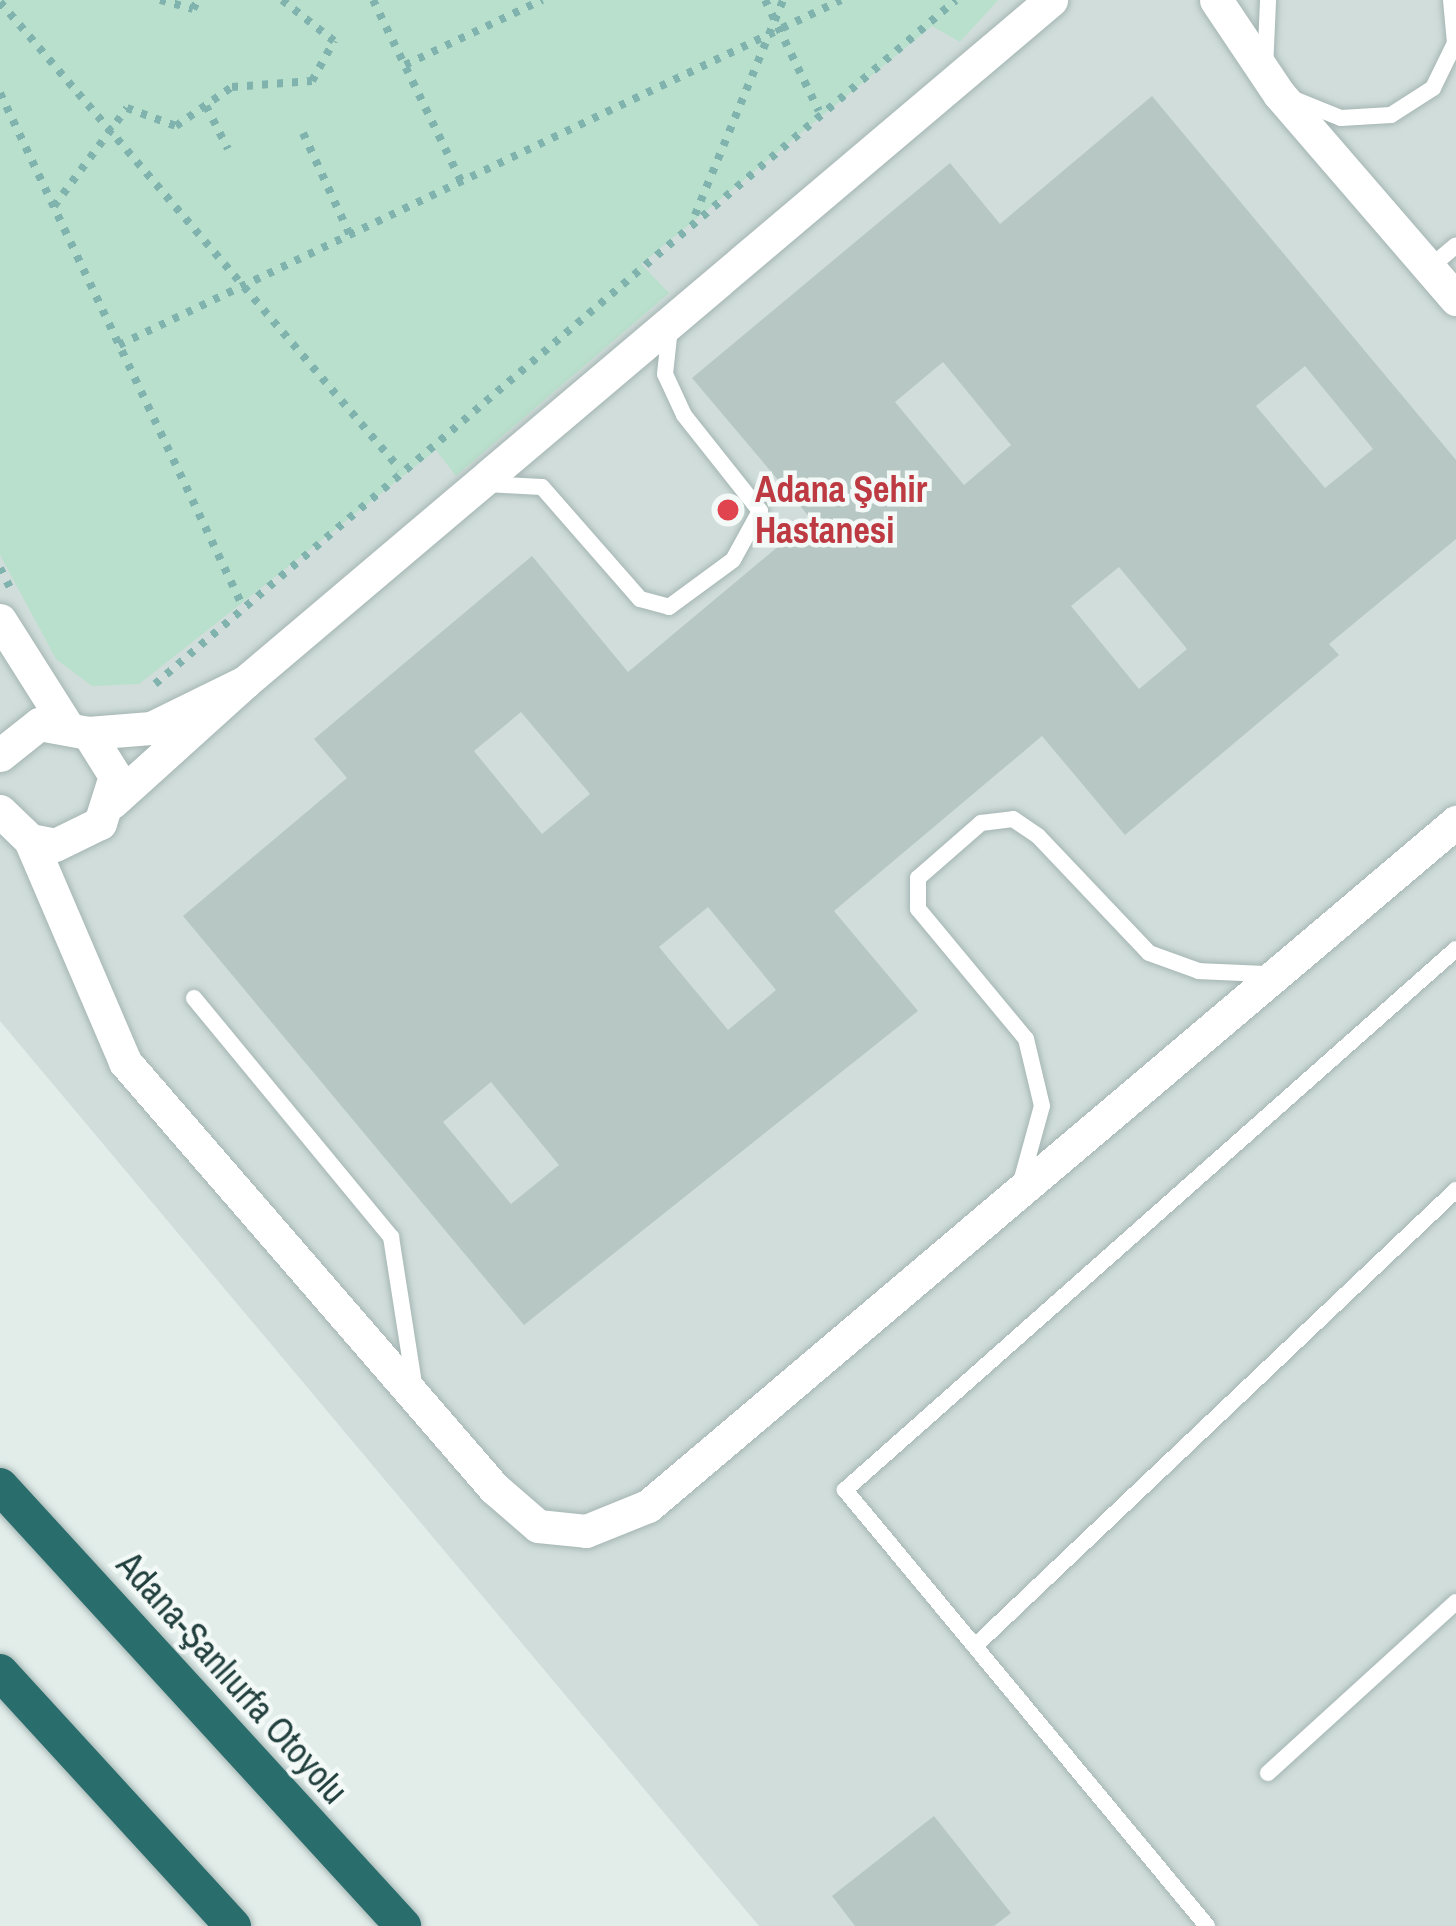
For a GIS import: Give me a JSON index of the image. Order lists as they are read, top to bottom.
{
  "streets": {
    "highway": ["Adana-Şanlıurfa Otoyolu"]
  },
  "places": ["Adana Şehir Hastanesi"]
}
